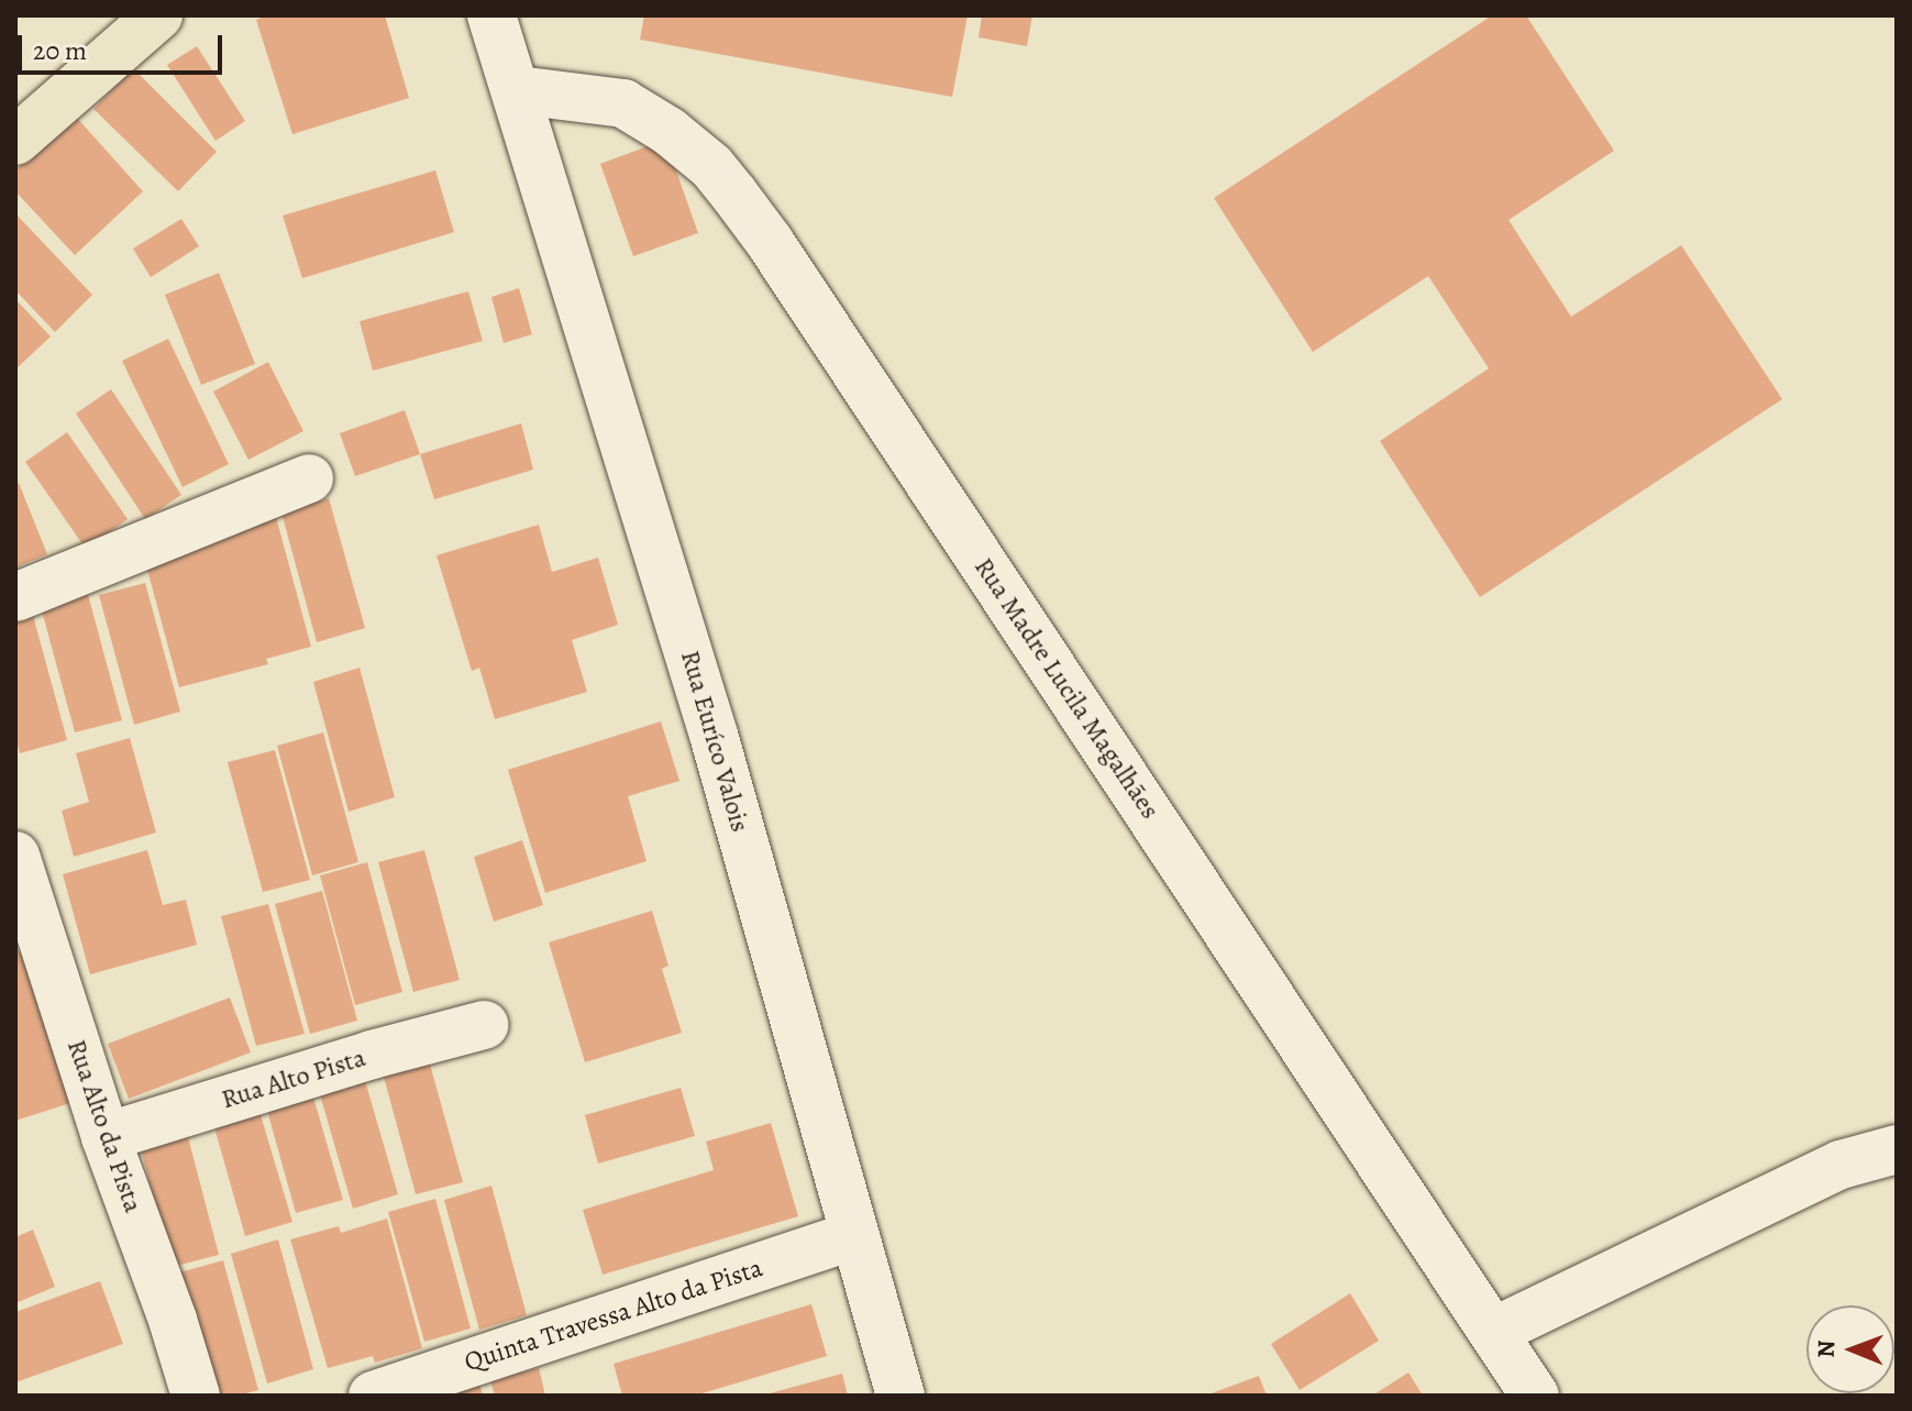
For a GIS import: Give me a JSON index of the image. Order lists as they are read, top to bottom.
{
  "streets": {
    "street": [
      "Rua Madre Lucila Magalhães",
      "Rua Euríco Valois",
      "Rua Alto Pista",
      "Rua Alto da Pista",
      "Quinta Travessa Alto da Pista"
    ]
  },
  "crossings": [
    ["Rua Madre Lucila Magalhães", "Rua Euríco Valois"],
    ["Rua Euríco Valois", "Quinta Travessa Alto da Pista"],
    ["Rua Alto Pista", "Rua Alto da Pista"]
  ],
  "scale_bar": "20 m",
  "north": "left"
}
